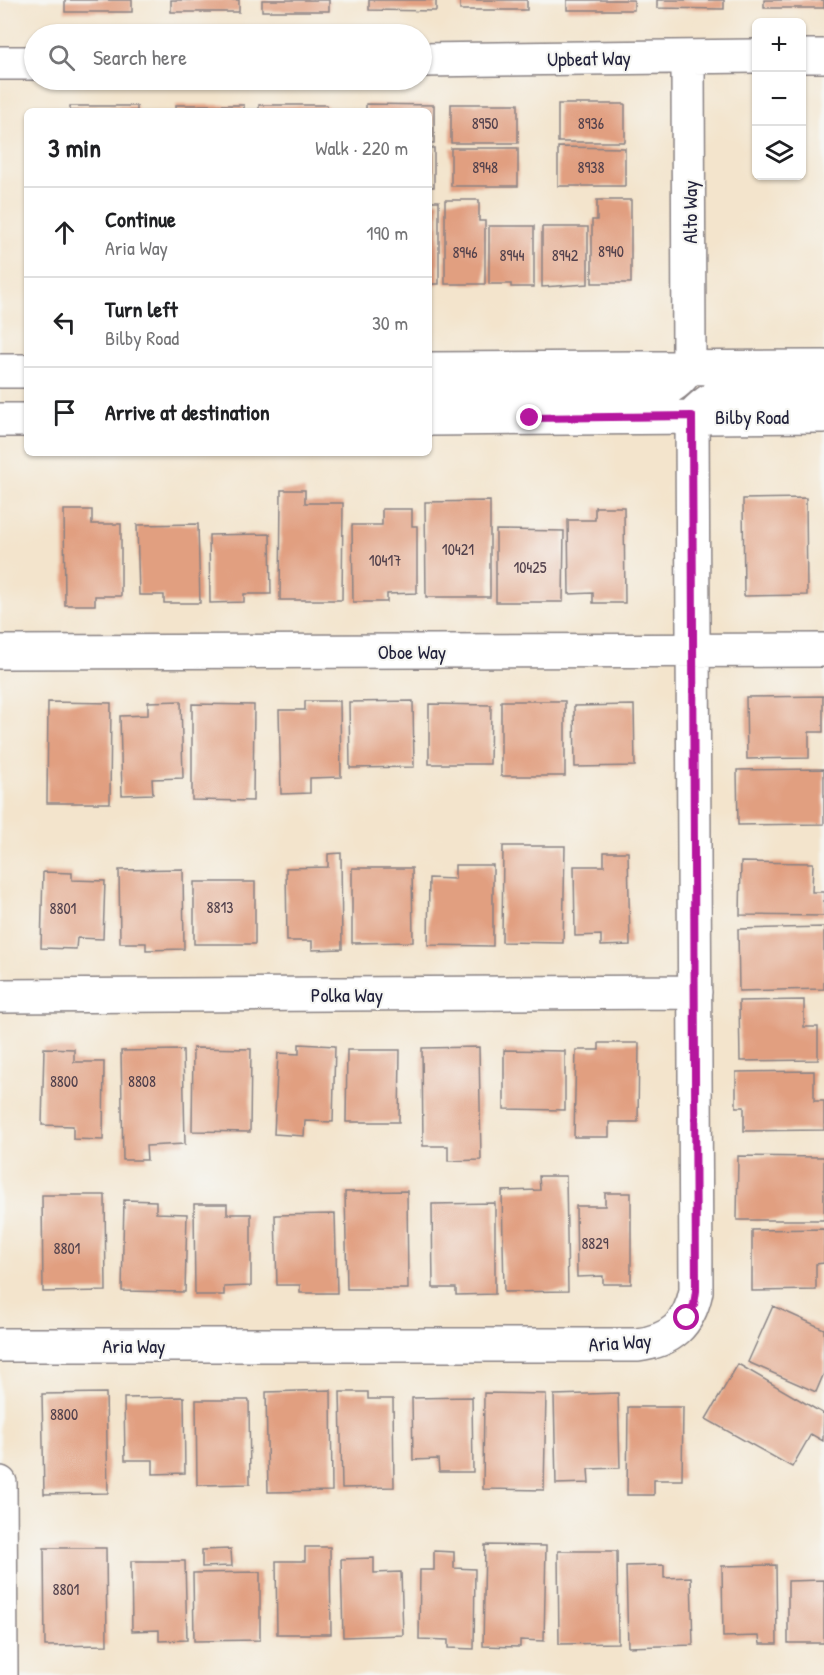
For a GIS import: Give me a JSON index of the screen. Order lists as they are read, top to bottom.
{
  "streets": {
    "street": [
      "Upbeat Way",
      "Alto Way",
      "Bilby Road",
      "Oboe Way",
      "Polka Way",
      "Aria Way"
    ]
  },
  "crossings": [
    ["Upbeat Way", "Alto Way"],
    ["Bilby Road", "Aria Way"],
    ["Oboe Way", "Aria Way"],
    ["Polka Way", "Aria Way"]
  ],
  "house_numbers": [
    "8950",
    "8936",
    "8948",
    "8938",
    "8940",
    "8946",
    "8944",
    "8942",
    "10421",
    "10417",
    "10425",
    "8813",
    "8801",
    "8800",
    "8808",
    "8829",
    "8801",
    "8800",
    "8801"
  ],
  "page": {
    "map_buttons": ["+", "−"],
    "search": "Search here",
    "heading": ["3 min", "Walk · 220 m"],
    "list": [
      ["Continue", "Aria Way", "190 m"],
      ["Turn left", "Bilby Road", "30 m"],
      "Arrive at destination"
    ]
  }
}
